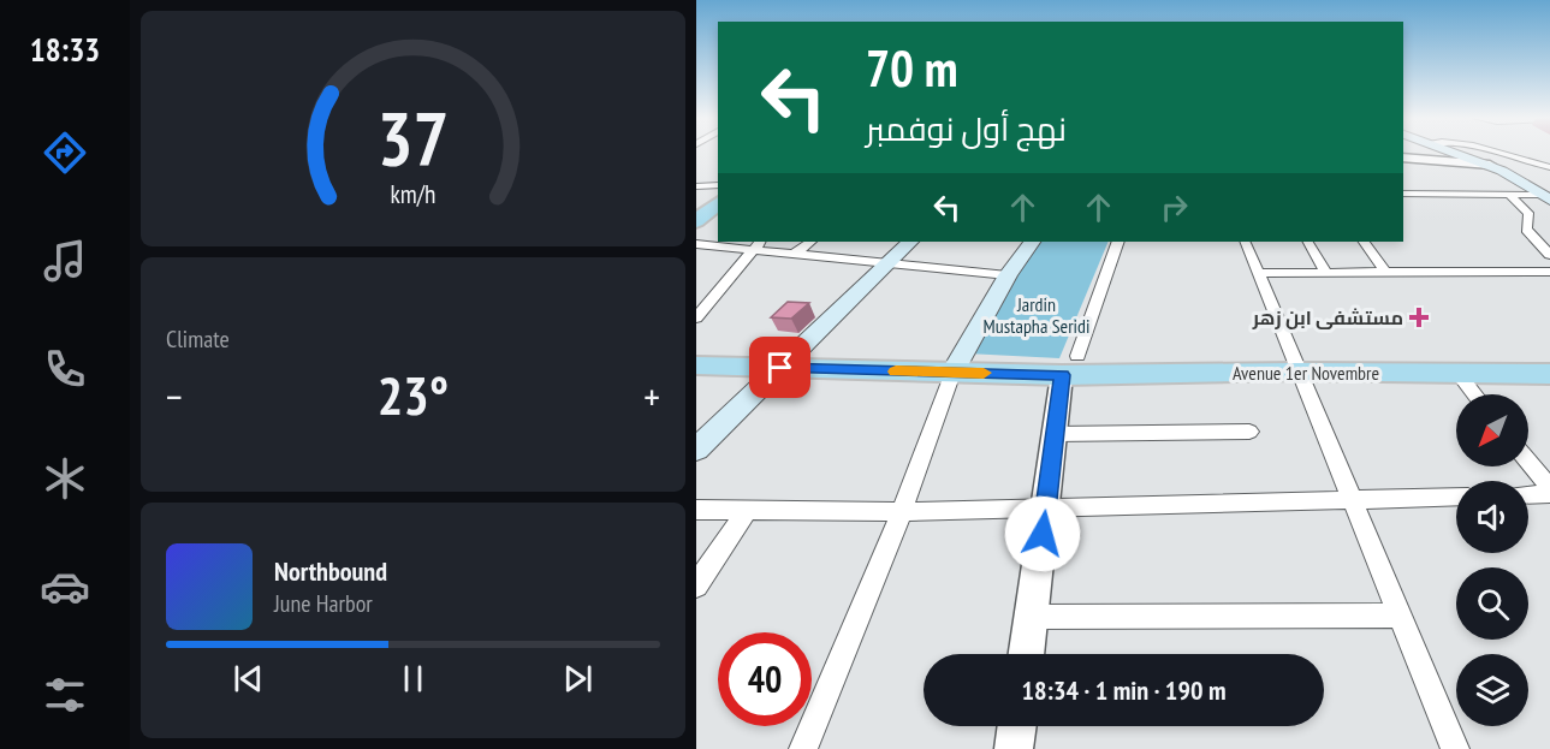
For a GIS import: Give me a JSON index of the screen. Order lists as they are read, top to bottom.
{
  "streets": {
    "main road": ["Avenue 1er Novembre"]
  },
  "parks": ["Jardin Mustapha Seridi"],
  "places": {
    "health": ["مستشفى ابن زهر"]
  },
  "north": "bottom left",
  "page": {
    "tabs": "18:33",
    "turn": ["70 m", "نهج أول نوفمبر"],
    "tile": "Climate",
    "heat": ["−", "23°", "+"],
    "song": ["Northbound", "June Harbor"],
    "limit": "40",
    "trip": "18:34 · 1 min · 190 m",
    "gauge": ["37", "km/h"]
  }
}
